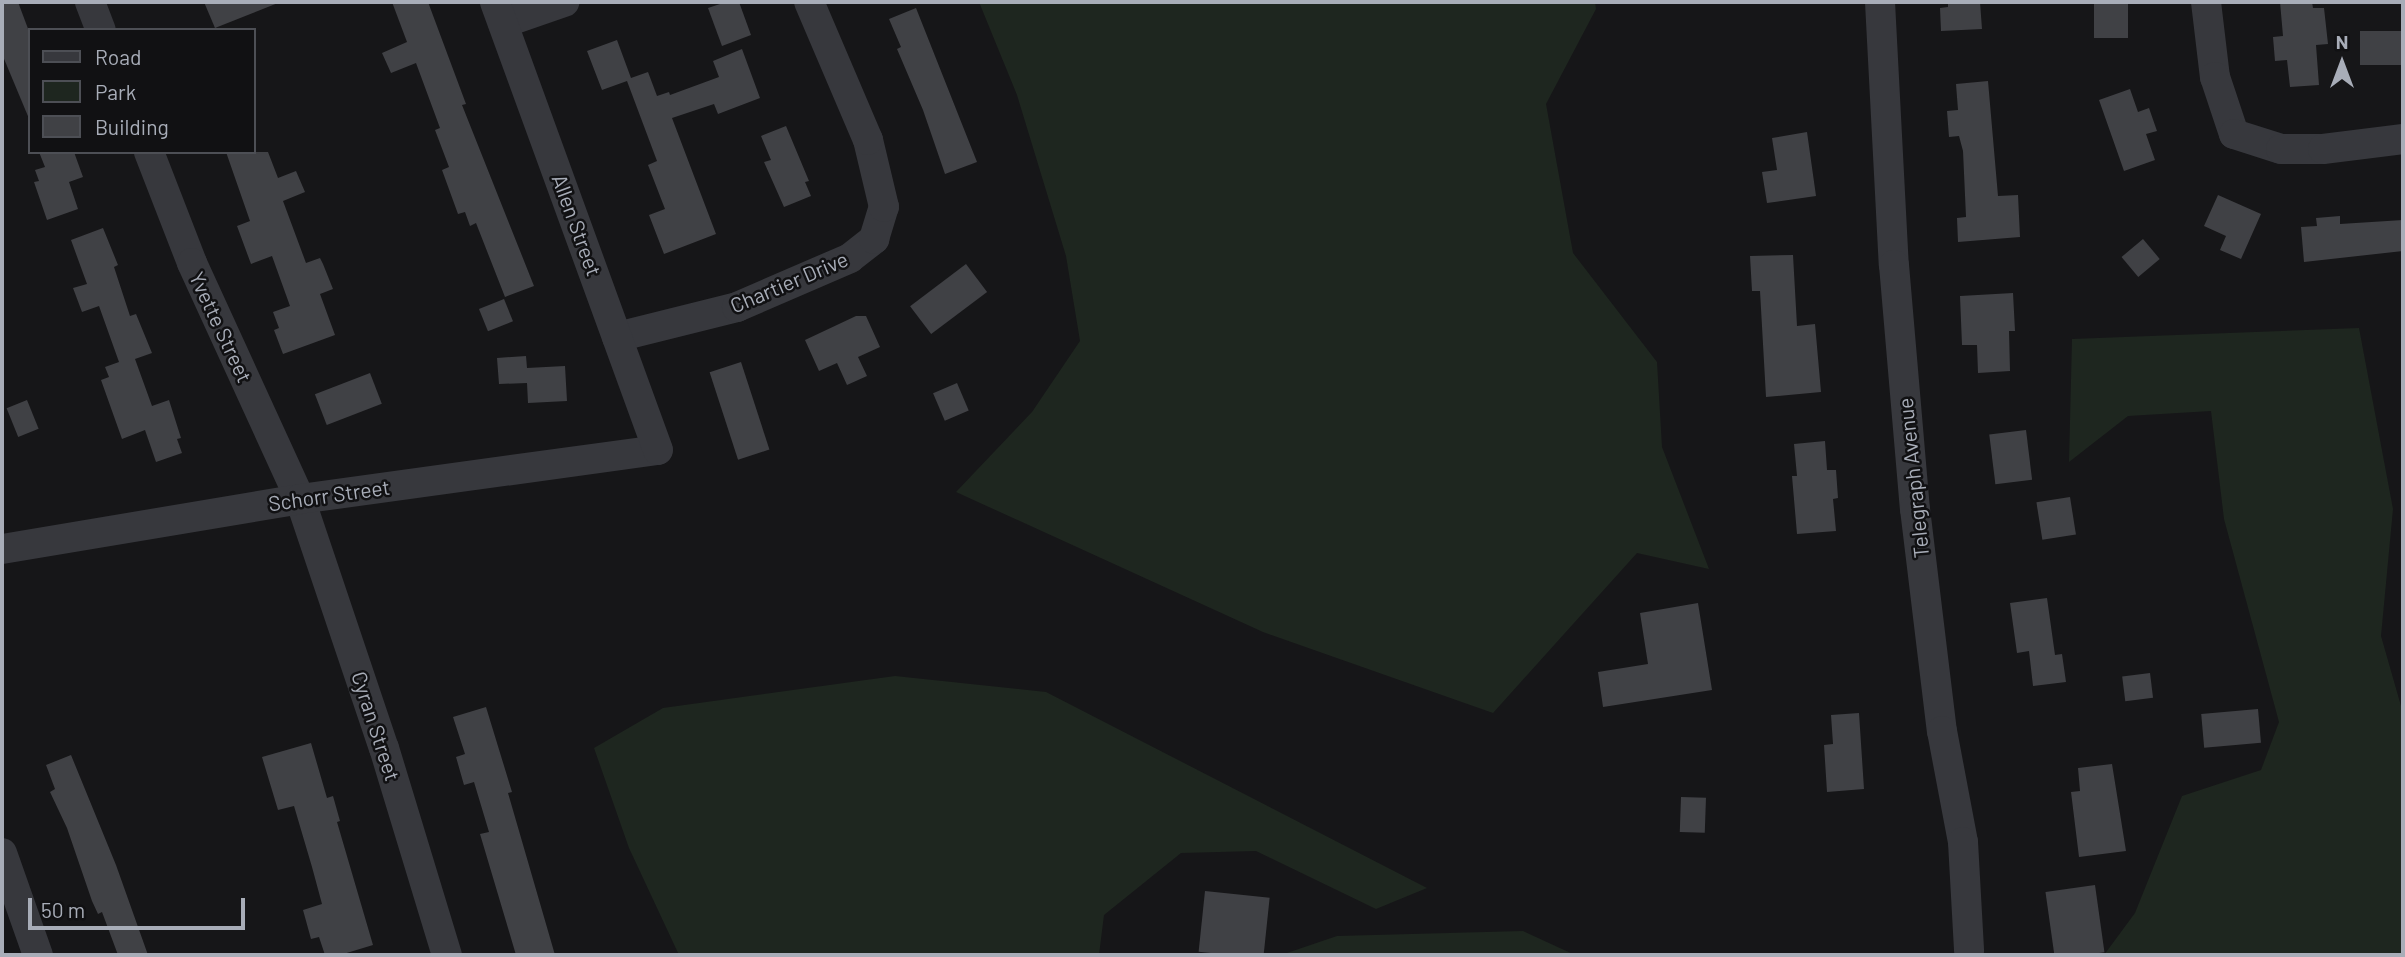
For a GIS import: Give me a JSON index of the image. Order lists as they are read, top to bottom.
{
  "streets": {
    "street": [
      "Allen Street",
      "Chartier Drive",
      "Yvette Street",
      "Telegraph Avenue",
      "Schorr Street",
      "Cyran Street"
    ]
  },
  "crossings": [
    ["Allen Street", "Chartier Drive"],
    ["Allen Street", "Schorr Street"],
    ["Yvette Street", "Schorr Street"],
    ["Yvette Street", "Cyran Street"],
    ["Schorr Street", "Cyran Street"]
  ],
  "legend": ["Road", "Park", "Building"],
  "scale_bar": "50 m",
  "north": "top"
}
